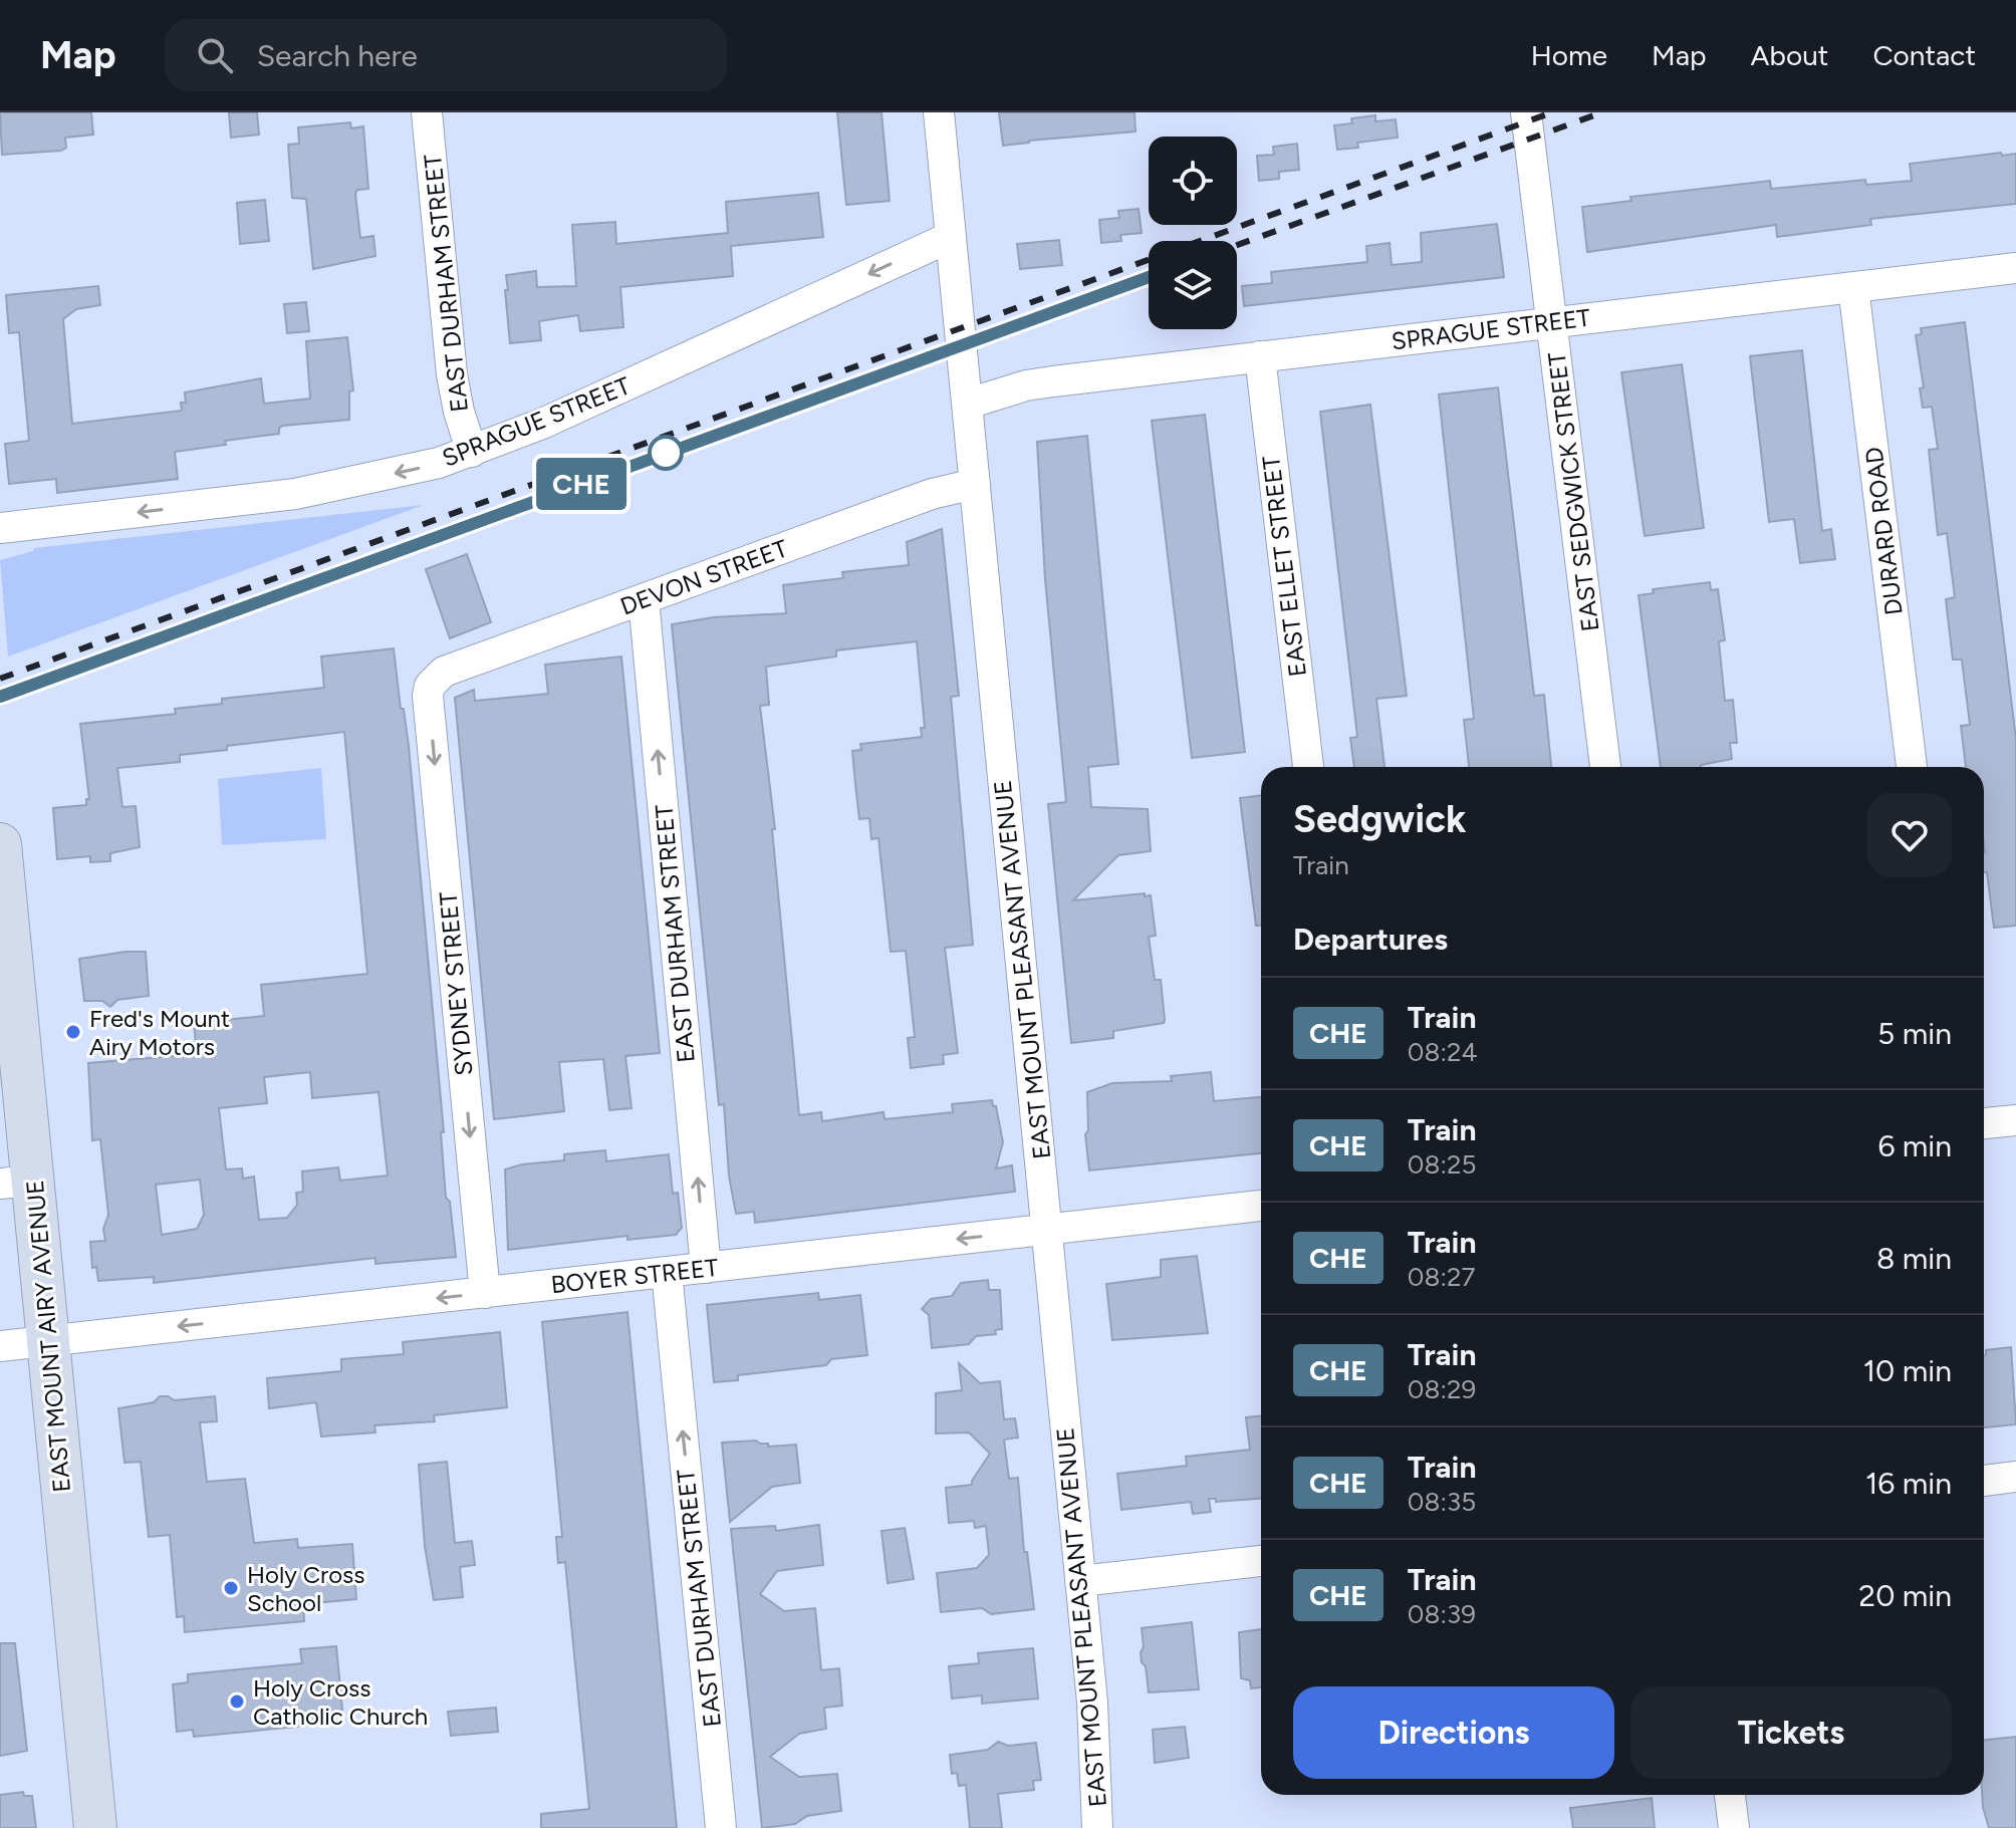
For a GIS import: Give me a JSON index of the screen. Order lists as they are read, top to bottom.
{
  "streets": {
    "main road": ["EAST MOUNT AIRY AVENUE"],
    "street": [
      "EAST DURHAM STREET",
      "SPRAGUE STREET",
      "EAST SEDGWICK STREET",
      "DURARD ROAD",
      "EAST ELLET STREET",
      "DEVON STREET",
      "EAST MOUNT PLEASANT AVENUE",
      "SYDNEY STREET",
      "BOYER STREET"
    ]
  },
  "crossings": [
    ["EAST DURHAM STREET", "SPRAGUE STREET"],
    ["EAST DURHAM STREET", "DEVON STREET"],
    ["EAST DURHAM STREET", "BOYER STREET"],
    ["SPRAGUE STREET", "EAST SEDGWICK STREET"],
    ["SPRAGUE STREET", "DURARD ROAD"],
    ["SPRAGUE STREET", "EAST ELLET STREET"],
    ["SPRAGUE STREET", "EAST MOUNT PLEASANT AVENUE"],
    ["DEVON STREET", "EAST MOUNT PLEASANT AVENUE"],
    ["DEVON STREET", "SYDNEY STREET"],
    ["EAST MOUNT PLEASANT AVENUE", "BOYER STREET"],
    ["SYDNEY STREET", "BOYER STREET"],
    ["BOYER STREET", "EAST MOUNT AIRY AVENUE"]
  ],
  "one_way": [
    "EAST DURHAM STREET",
    "SPRAGUE STREET",
    "SYDNEY STREET",
    "BOYER STREET"
  ],
  "places": ["Fred's Mount Airy Motors", "Holy Cross School", "Holy Cross Catholic Church"],
  "page": {
    "header": "Map",
    "search": "Search here",
    "nav": [
      "Home",
      "Map",
      "About",
      "Contact"
    ],
    "on_map": "CHE",
    "heading": [
      ["Sedgwick", "Train"],
      "Departures"
    ],
    "list": [
      {
        "mark": "CHE",
        "name": "Train",
        "note": "08:24",
        "value": "5 min"
      },
      {
        "mark": "CHE",
        "name": "Train",
        "note": "08:25",
        "value": "6 min"
      },
      {
        "mark": "CHE",
        "name": "Train",
        "note": "08:27",
        "value": "8 min"
      },
      {
        "mark": "CHE",
        "name": "Train",
        "note": "08:29",
        "value": "10 min"
      },
      {
        "mark": "CHE",
        "name": "Train",
        "note": "08:35",
        "value": "16 min"
      },
      {
        "mark": "CHE",
        "name": "Train",
        "note": "08:39",
        "value": "20 min"
      }
    ],
    "buttons": ["Directions", "Tickets"]
  }
}
